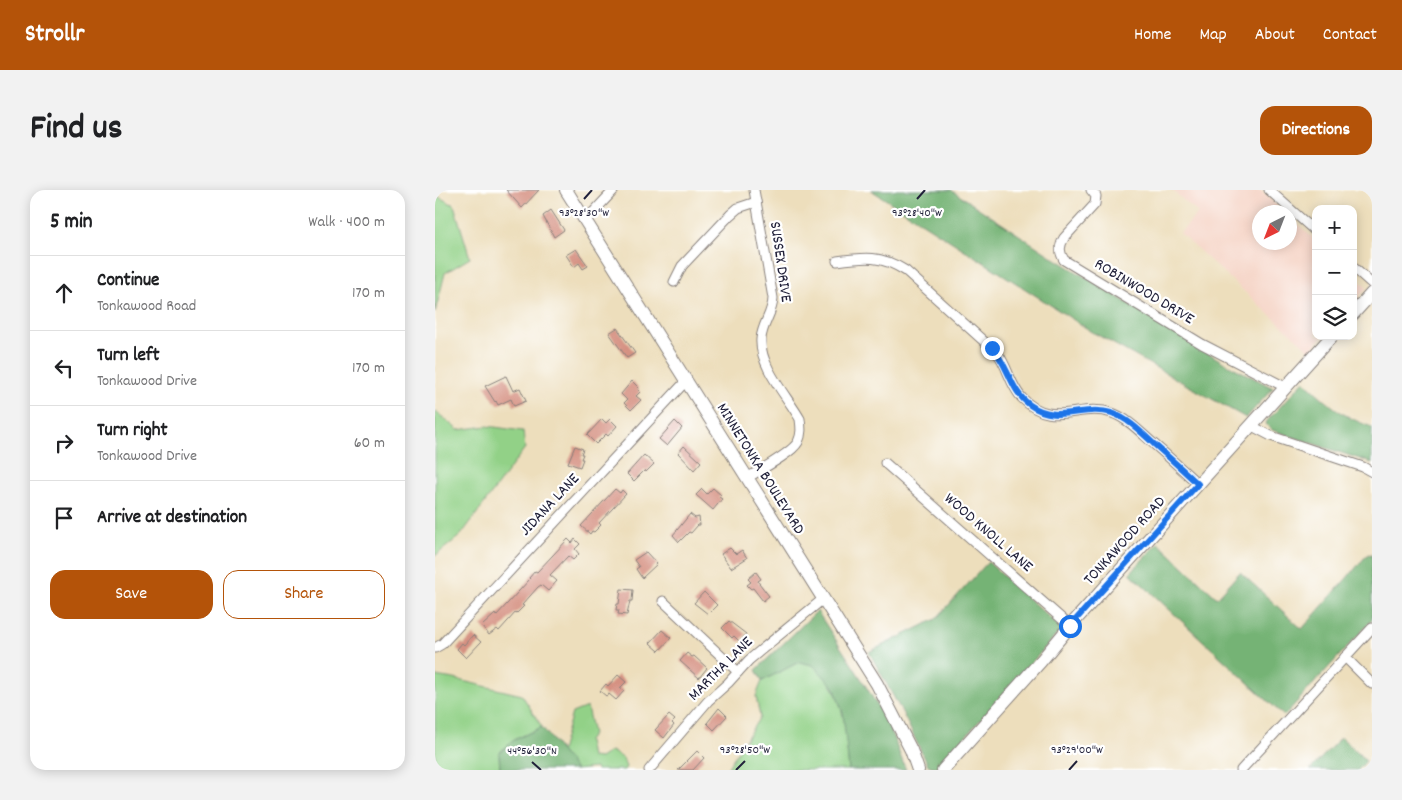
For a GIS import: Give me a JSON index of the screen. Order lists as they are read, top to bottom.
{
  "streets": {
    "main road": ["MINNETONKA BOULEVARD", "TONKAWOOD ROAD"],
    "street": [
      "SUSSEX DRIVE",
      "ROBINWOOD DRIVE",
      "JIDANA LANE",
      "WOOD KNOLL LANE",
      "MARTHA LANE"
    ]
  },
  "crossings": [
    ["SUSSEX DRIVE", "MINNETONKA BOULEVARD"],
    ["ROBINWOOD DRIVE", "TONKAWOOD ROAD"],
    ["MINNETONKA BOULEVARD", "JIDANA LANE"],
    ["MINNETONKA BOULEVARD", "MARTHA LANE"],
    ["WOOD KNOLL LANE", "TONKAWOOD ROAD"]
  ],
  "north": "bottom left",
  "page": {
    "header": "Strollr",
    "nav": [
      "Home",
      "Map",
      "About",
      "Contact"
    ],
    "title": "Find us",
    "buttons": [
      "Directions",
      ["Save", "Share"]
    ],
    "heading": ["5 min", "Walk · 400 m"],
    "map_buttons": ["+", "−"],
    "list": [
      ["Continue", "Tonkawood Road", "170 m"],
      ["Turn left", "Tonkawood Drive", "170 m"],
      ["Turn right", "Tonkawood Drive", "60 m"],
      "Arrive at destination"
    ]
  },
  "coordinates": [
    "93°28'30\"W",
    "93°28'40\"W",
    "93°28'50\"W",
    "93°29'00\"W",
    "44°56'30\"N"
  ]
}
